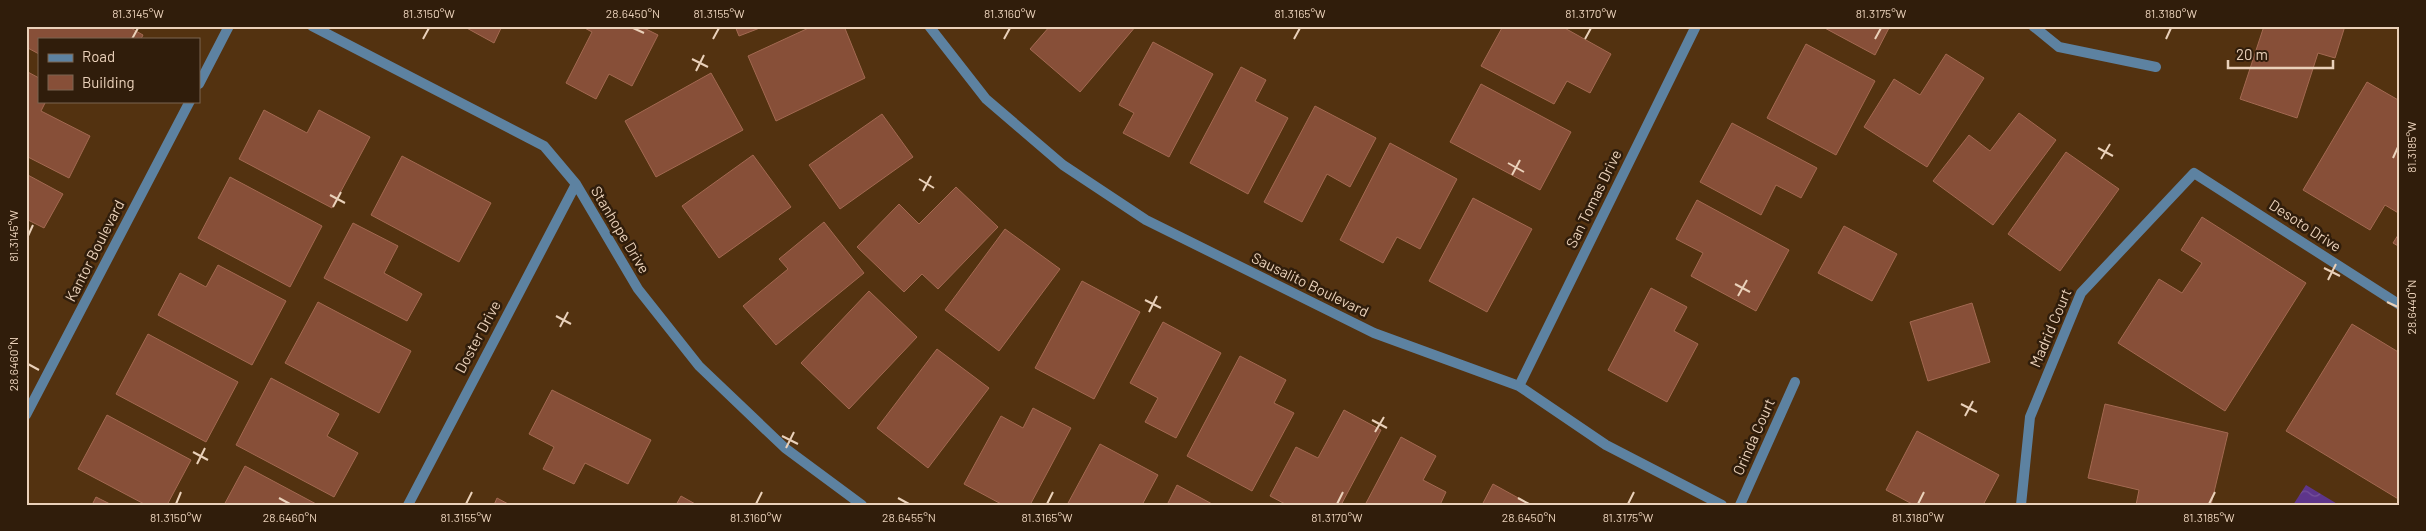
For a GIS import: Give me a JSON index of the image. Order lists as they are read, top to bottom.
{
  "streets": {
    "street": [
      "San Tomas Drive",
      "Desoto Drive",
      "Stanhope Drive",
      "Kantor Boulevard",
      "Sausalito Boulevard",
      "Madrid Court",
      "Doster Drive",
      "Orinda Court"
    ]
  },
  "crossings": [
    ["San Tomas Drive", "Sausalito Boulevard"],
    ["Desoto Drive", "Madrid Court"],
    ["Stanhope Drive", "Doster Drive"]
  ],
  "legend": ["Road", "Building"],
  "scale_bar": "20 m",
  "coordinates": [
    "81.3145°W",
    "81.3150°W",
    "28.6450°N",
    "81.3155°W",
    "81.3160°W",
    "81.3165°W",
    "81.3170°W",
    "81.3175°W",
    "81.3180°W",
    "81.3185°W",
    "28.6440°N",
    "28.6460°N",
    "28.6455°N"
  ]
}
